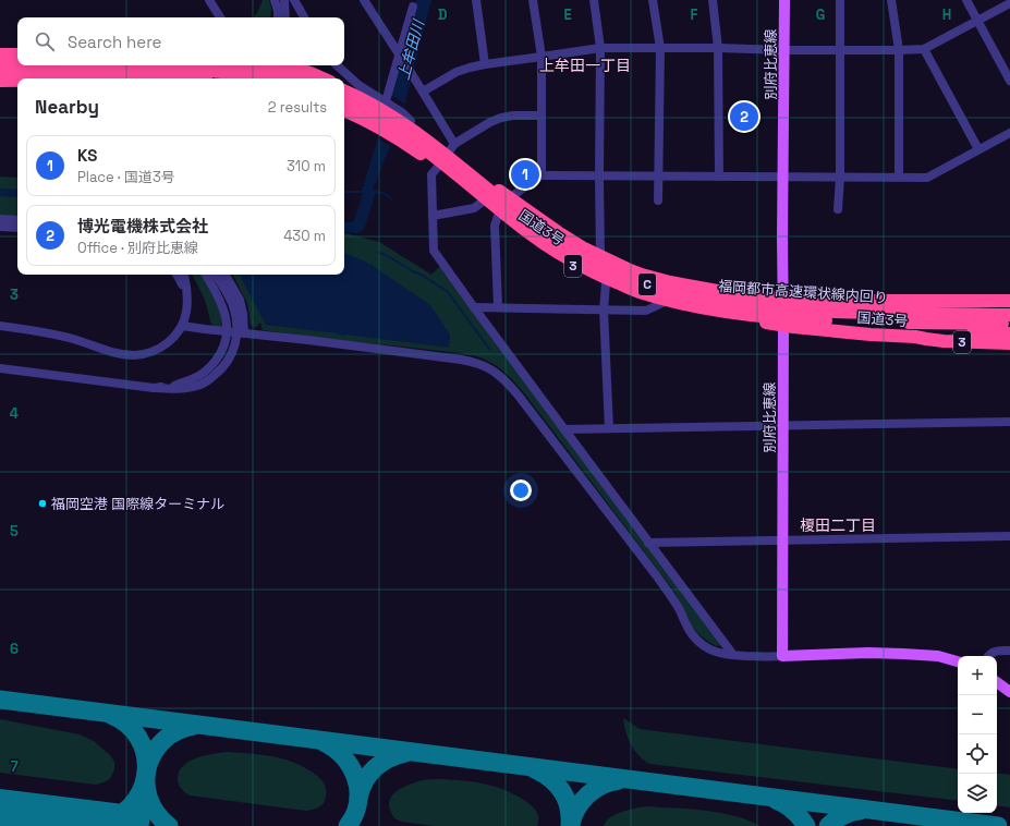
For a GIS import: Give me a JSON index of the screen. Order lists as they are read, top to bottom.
{
  "streets": {
    "highway": [
      "国道3号",
      "3",
      "C",
      "福岡都市高速環状線内回り"
    ],
    "main road": ["別府比恵線"]
  },
  "crossings": [
    ["別府比恵線", "国道3号"]
  ],
  "districts": ["上牟田一丁目", "榎田二丁目"],
  "water": ["上牟田川"],
  "places": ["福岡空港 国際線ターミナル"],
  "page": {
    "search": "Search here",
    "heading": ["Nearby", "2 results"],
    "pins": ["2", "1"],
    "list": [
      {
        "mark": "1",
        "name": "KS",
        "note": "Place · 国道3号",
        "value": "310 m"
      },
      {
        "mark": "2",
        "name": "博光電機株式会社",
        "note": "Office · 別府比恵線",
        "value": "430 m"
      }
    ],
    "map_buttons": ["+", "−"]
  },
  "grid": {
    "columns": [
      "D",
      "E",
      "F",
      "G",
      "H"
    ],
    "rows": [
      "3",
      "4",
      "5",
      "6",
      "7"
    ]
  }
}
